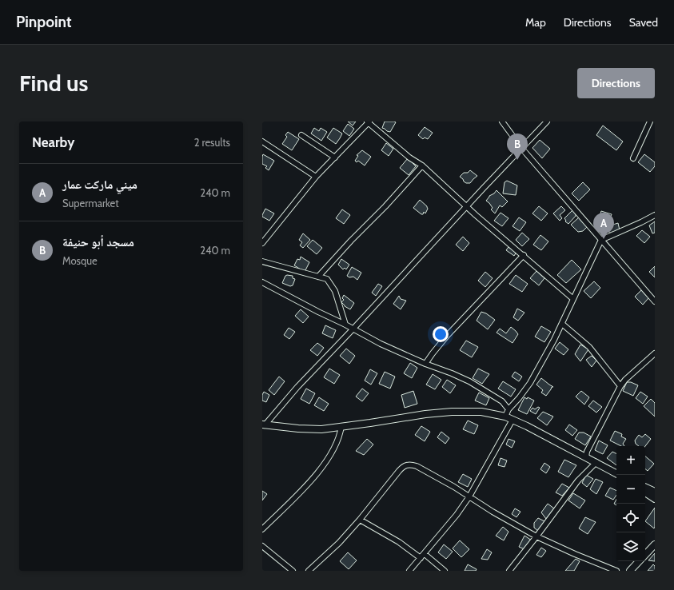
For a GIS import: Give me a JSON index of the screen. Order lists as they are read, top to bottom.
{
  "page": {
    "header": "Pinpoint",
    "nav": ["Map", "Directions", "Saved"],
    "buttons": "Directions",
    "title": "Find us",
    "heading": ["Nearby", "2 results"],
    "pins": ["B", "A"],
    "list": [
      {
        "mark": "A",
        "name": "ميني ماركت عمار",
        "note": "Supermarket",
        "value": "240 m"
      },
      {
        "mark": "B",
        "name": "مسجد أبو حنيفة",
        "note": "Mosque",
        "value": "240 m"
      }
    ],
    "map_buttons": ["+", "−"]
  }
}
